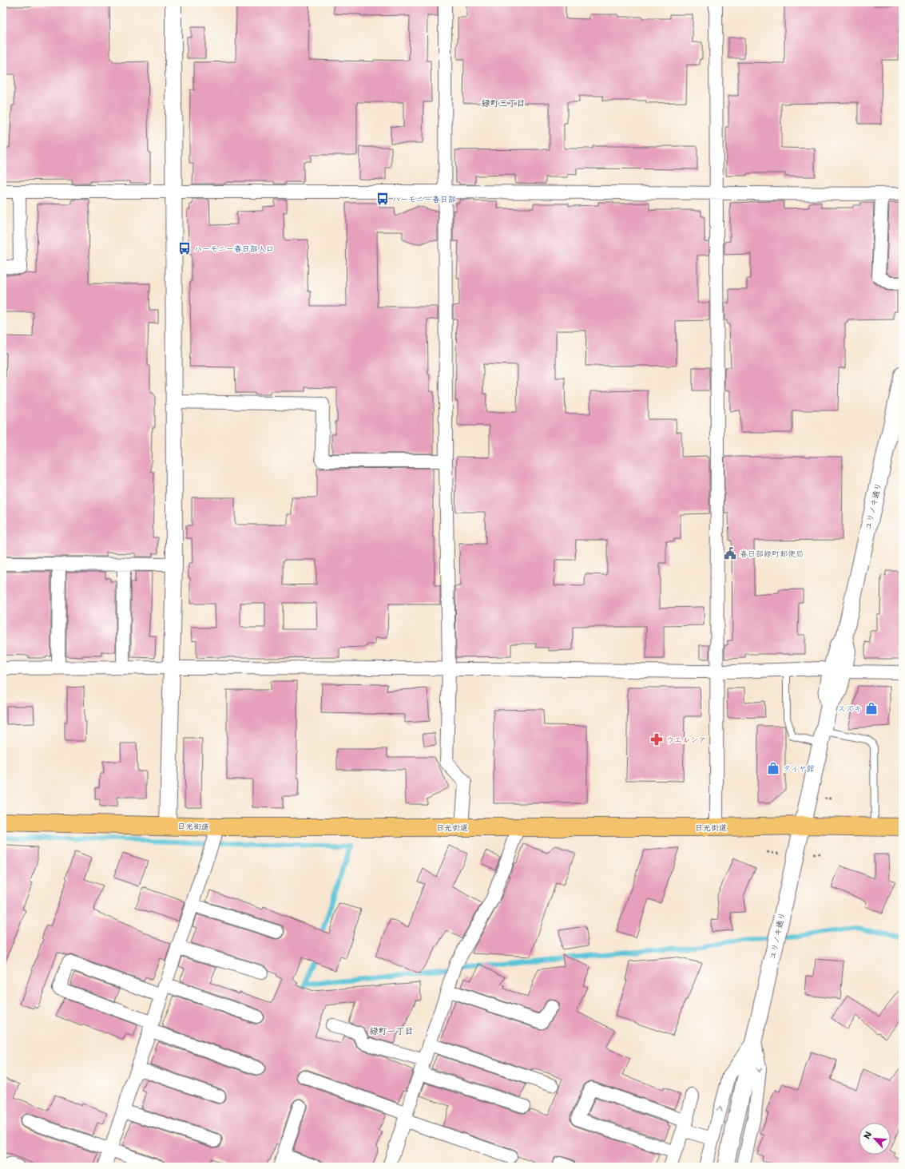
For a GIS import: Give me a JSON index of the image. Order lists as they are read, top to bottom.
{
  "streets": {
    "highway": ["日光街道"],
    "street": ["ユリノキ通り"]
  },
  "crossings": [
    ["ユリノキ通り", "日光街道"]
  ],
  "districts": ["緑町三丁目", "緑町一丁目"],
  "places": {
    "bus stop": ["ハーモニー春日部", "ハーモニー春日部入口"],
    "public building": ["春日部緑町郵便局"],
    "shop": ["スズキ", "タイヤ館"],
    "pharmacy": ["ウエルシア"]
  },
  "north": "top left"
}
